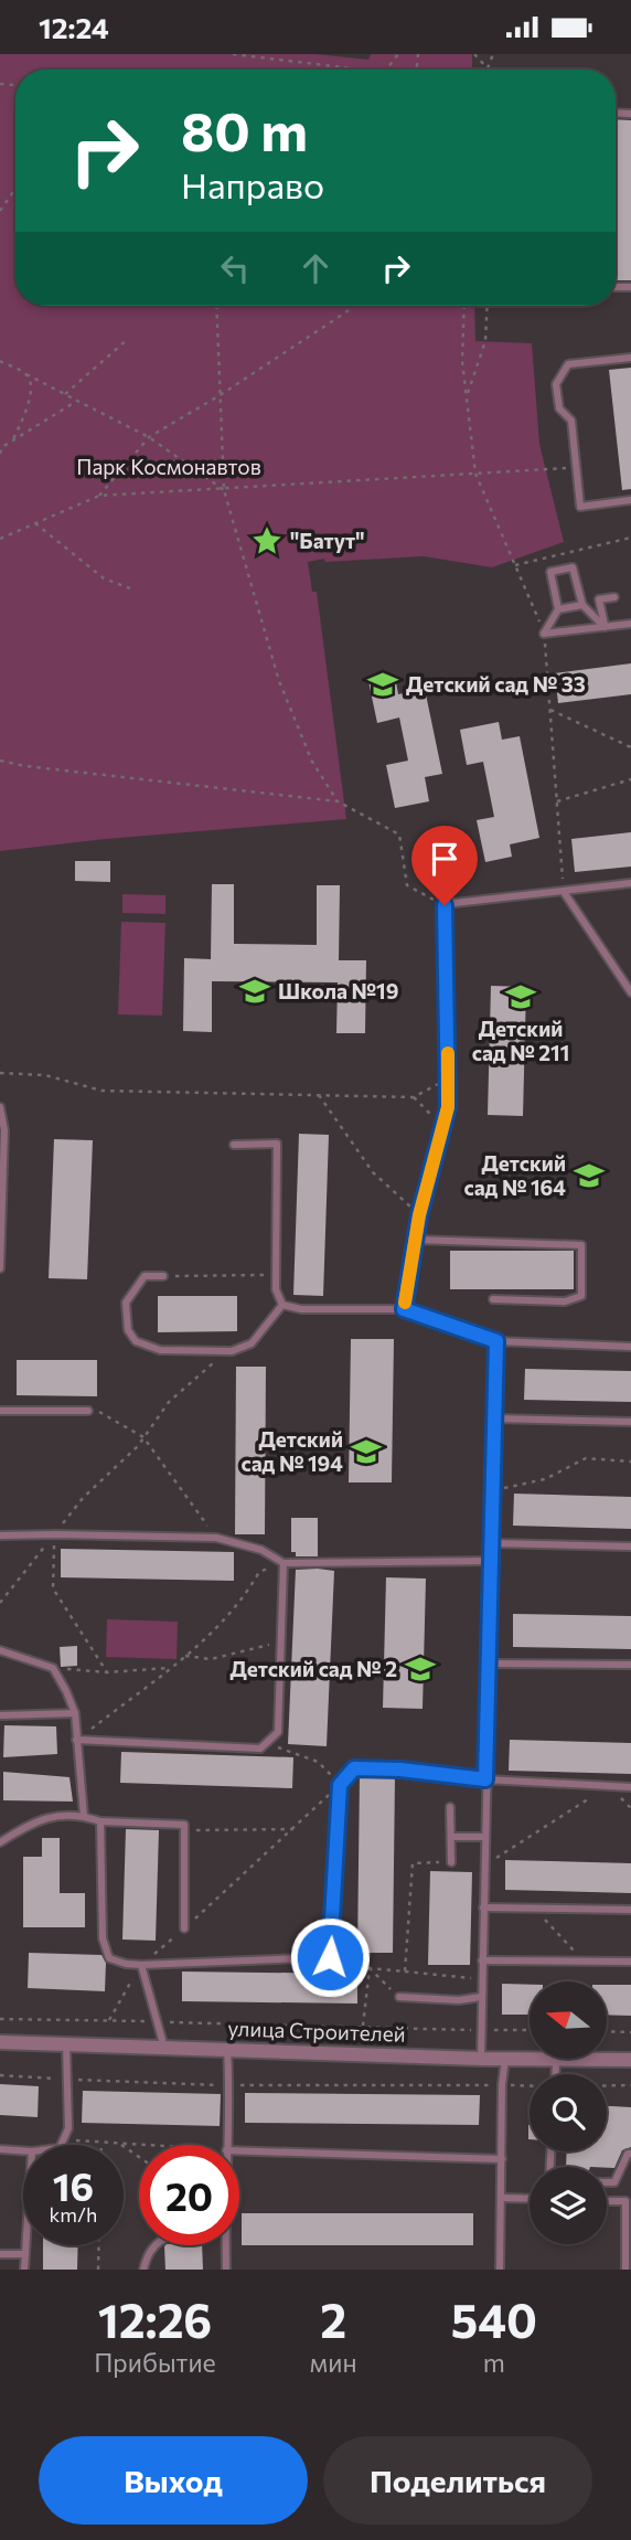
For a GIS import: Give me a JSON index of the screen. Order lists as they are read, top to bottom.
{
  "streets": {
    "street": ["улица Строителей"]
  },
  "parks": ["Парк Космонавтов"],
  "places": {
    "place": ["\"Батут\""],
    "school or university": [
      "Детский сад № 33",
      "Школа №19",
      "Детский сад № 211",
      "Детский сад № 164",
      "Детский сад № 194",
      "Детский сад № 2"
    ]
  },
  "north": "left",
  "page": {
    "status": "12:24",
    "turn": ["80 m", "Направо"],
    "speed": "16 km/h",
    "limit": "20",
    "eta": [
      "12:26",
      "Прибытие",
      "2",
      "мин",
      "540",
      "m"
    ],
    "buttons": ["Выход", "Поделиться"]
  }
}
